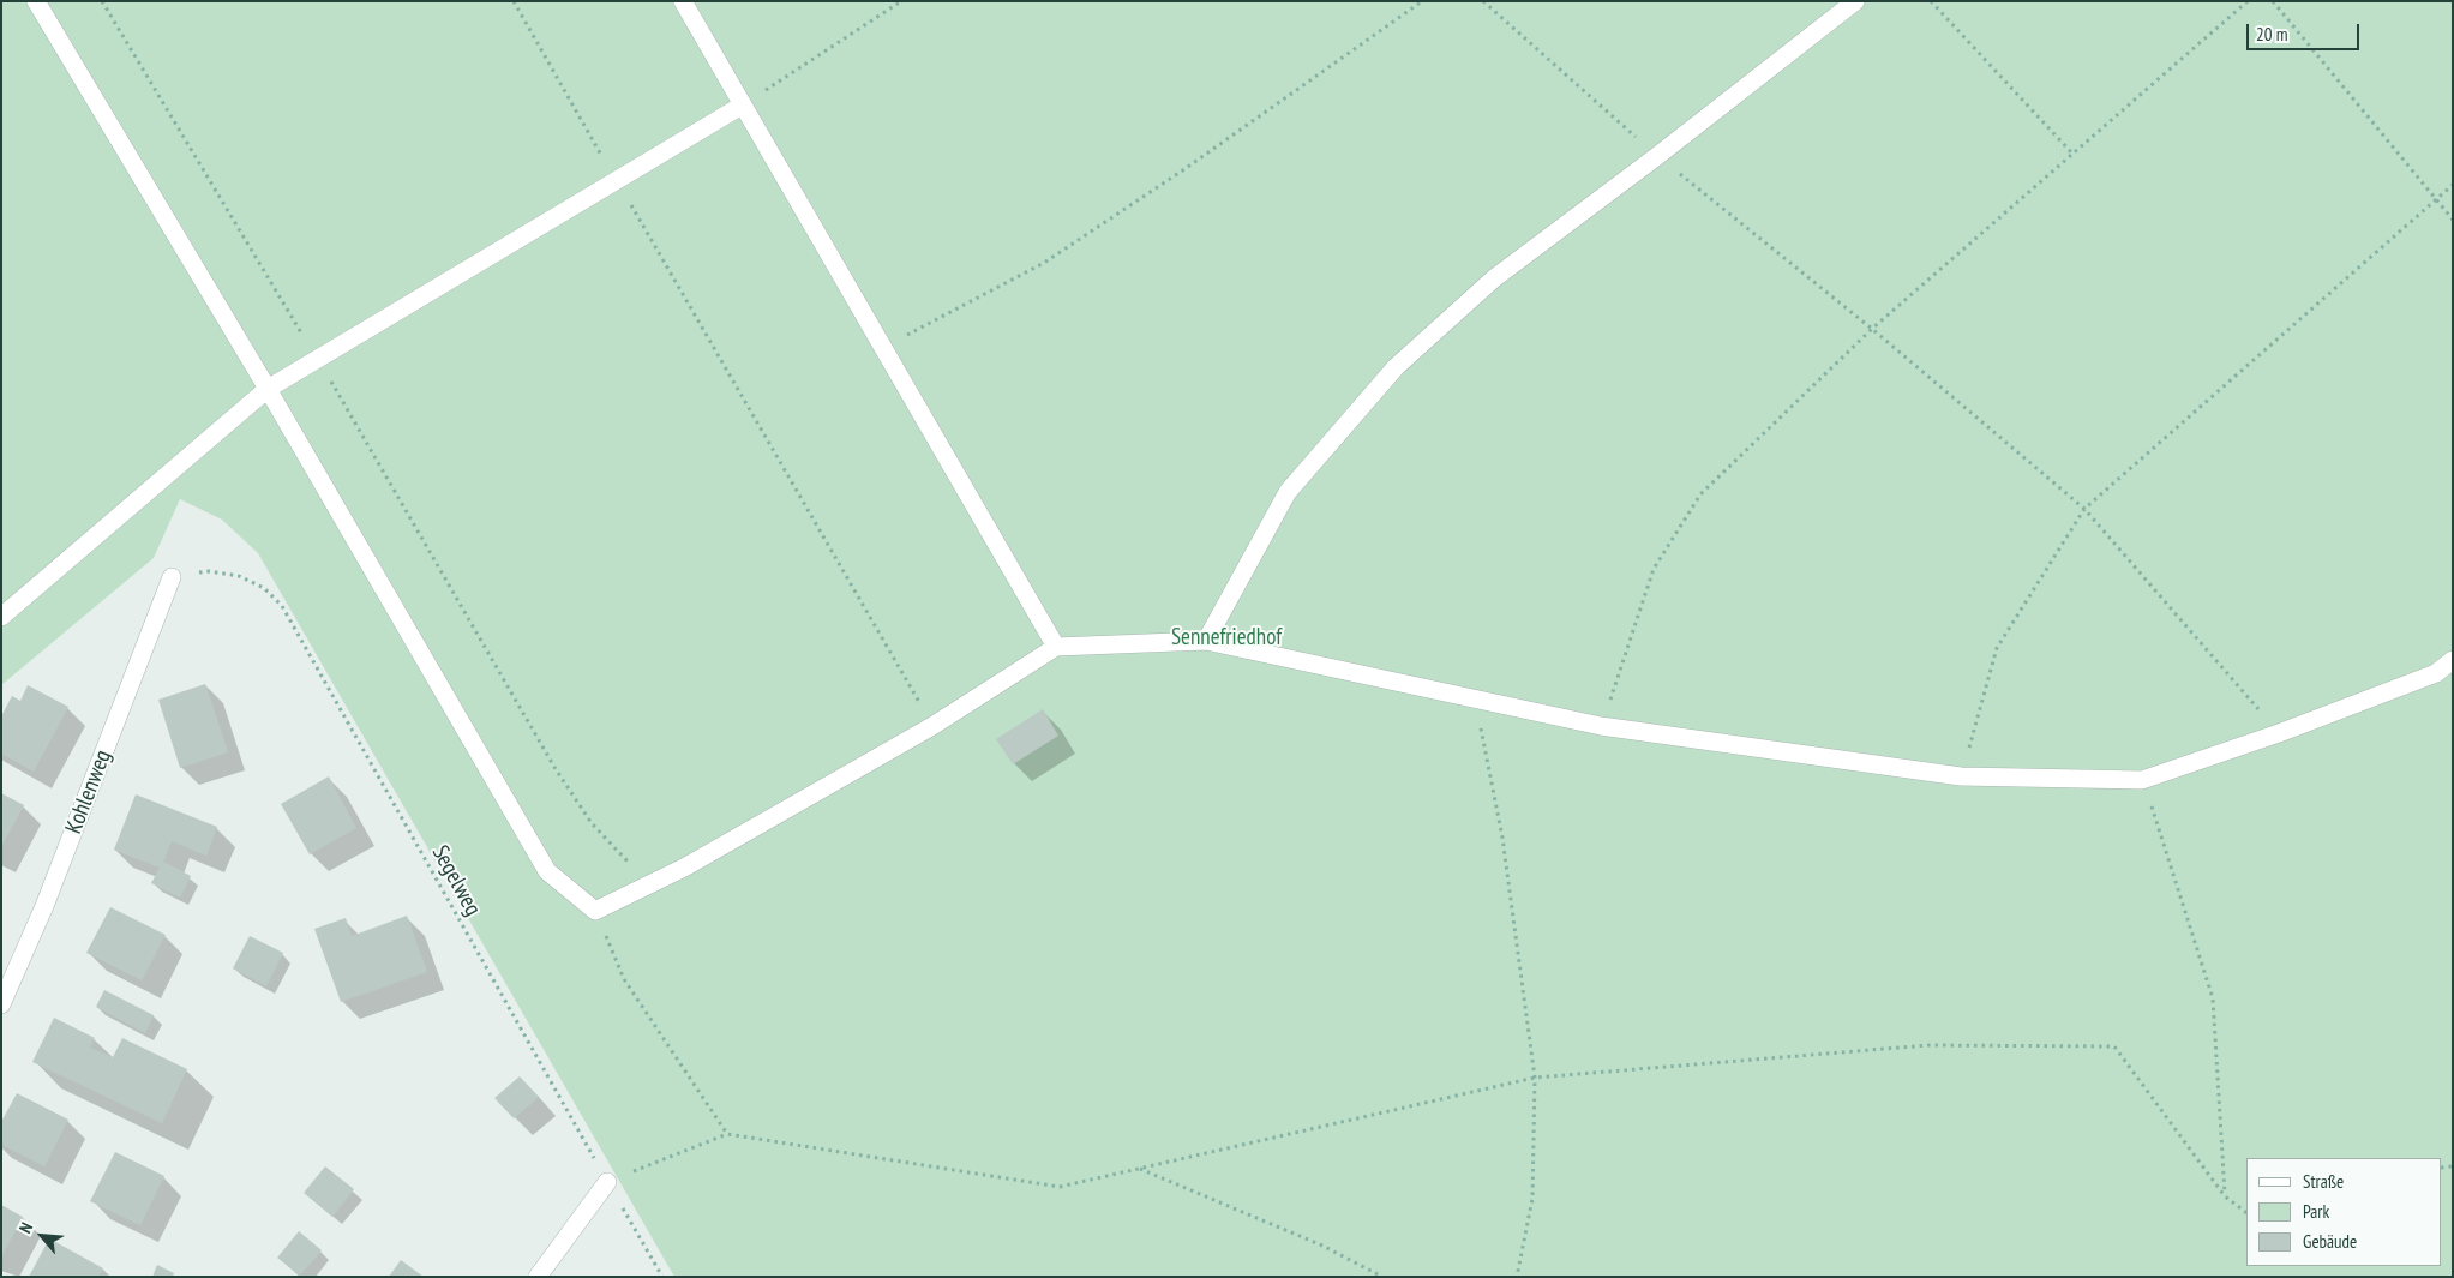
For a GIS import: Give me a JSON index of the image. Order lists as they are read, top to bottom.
{
  "streets": {
    "street": ["Kohlenweg"],
    "path": ["Segelweg"]
  },
  "crossings": [
    ["Kohlenweg", "Segelweg"]
  ],
  "parks": ["Sennefriedhof"],
  "legend": ["Straße", "Park", "Gebäude"],
  "scale_bar": "20 m",
  "north": "top left"
}
